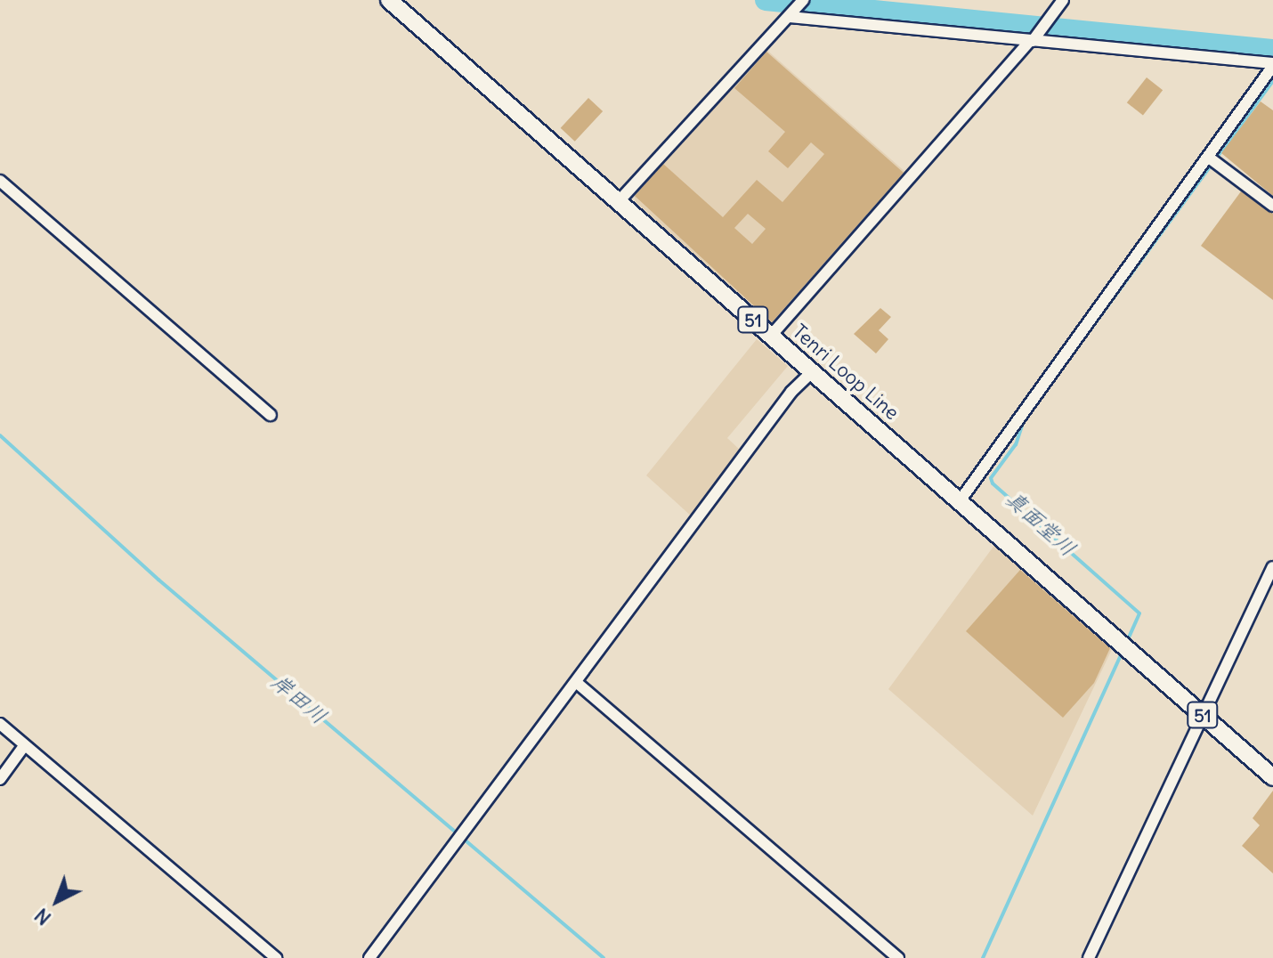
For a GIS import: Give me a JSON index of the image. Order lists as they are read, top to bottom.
{
  "streets": {
    "main road": ["51", "Tenri Loop Line"]
  },
  "water": ["真面堂川", "岸田川"],
  "north": "bottom left"
}
